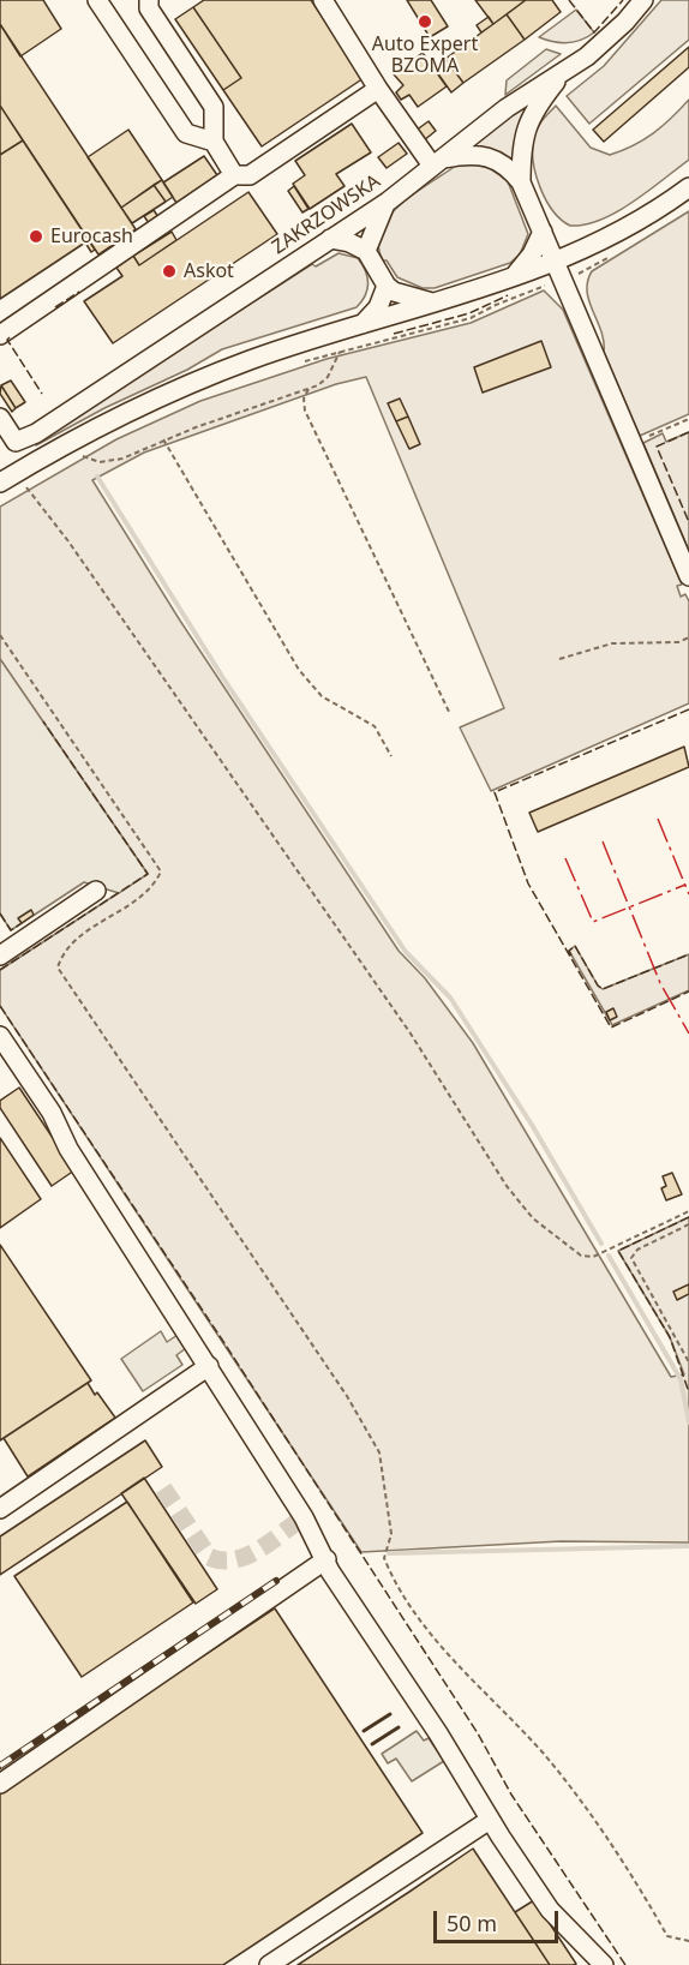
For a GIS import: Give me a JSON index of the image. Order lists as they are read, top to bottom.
{
  "streets": {
    "street": ["ZAKRZOWSKA"]
  },
  "places": ["Auto Expert BZOMA", "Eurocash", "Askot"],
  "scale_bar": "50 m"
}
